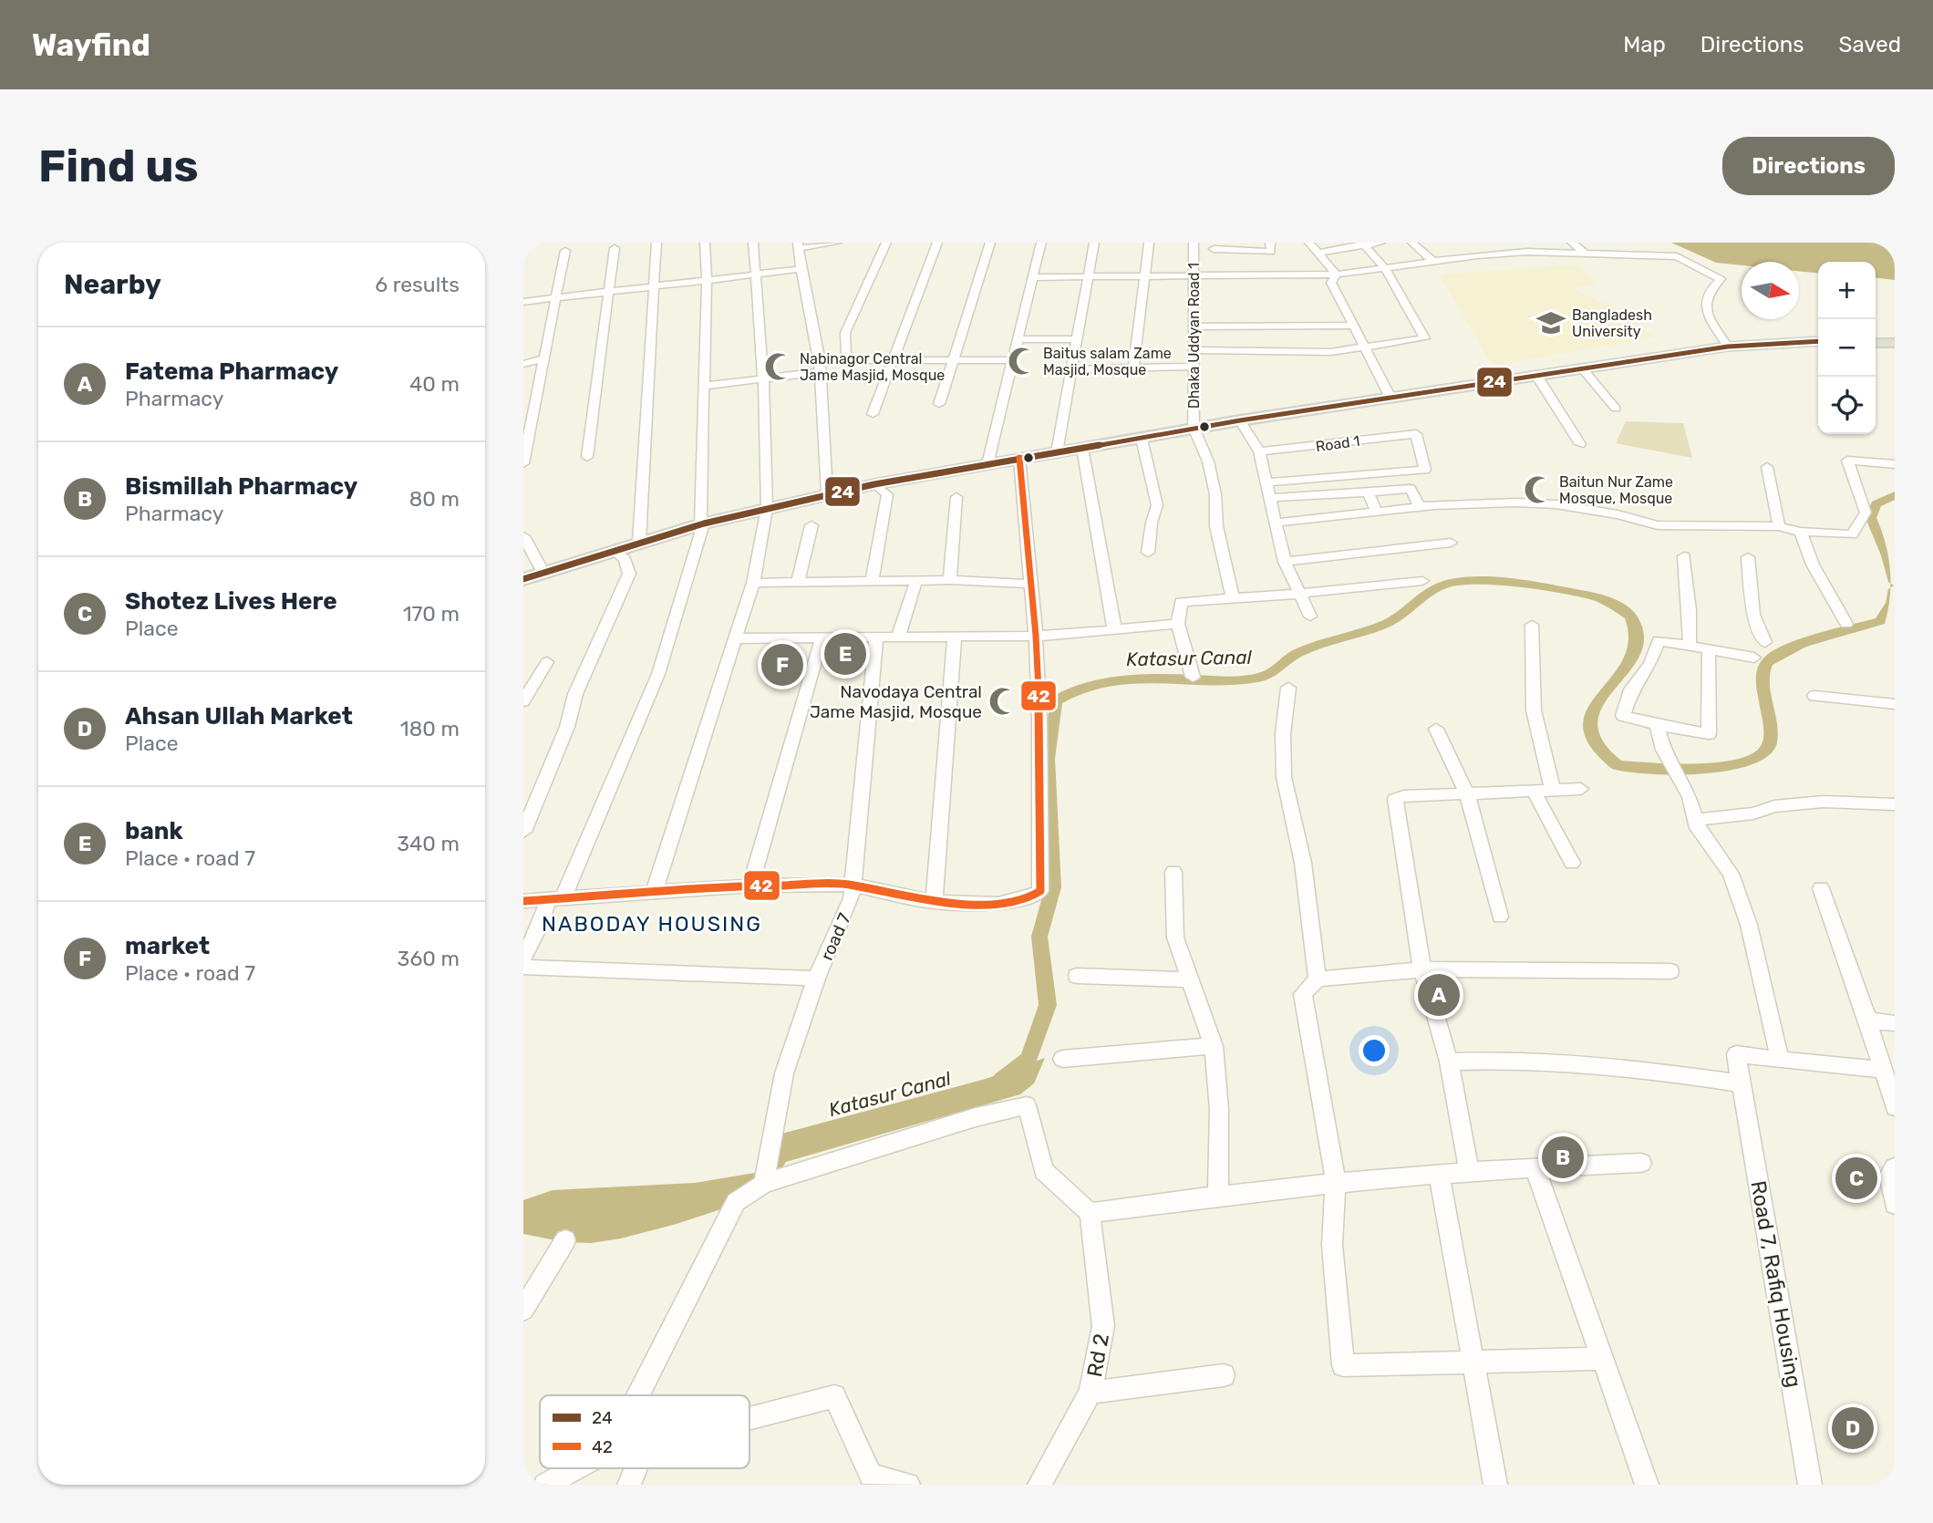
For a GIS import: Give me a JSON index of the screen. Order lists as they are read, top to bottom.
{
  "streets": {
    "street": [
      "Dhaka Uddyan Road 1",
      "Road 1",
      "road 7",
      "Road 7, Rafiq Housing",
      "Rd 2"
    ]
  },
  "districts": ["NABODAY HOUSING"],
  "water": ["Katasur Canal"],
  "places": {
    "school or university": ["Bangladesh University"],
    "mosque": [
      "Baitus salam Zame Masjid, Mosque",
      "Nabinagor Central Jame Masjid, Mosque",
      "Baitun Nur Zame Mosque, Mosque",
      "Navodaya Central Jame Masjid, Mosque"
    ]
  },
  "lines": ["transit line 24", "transit line 42"],
  "legend": ["24", "42"],
  "north": "right",
  "page": {
    "header": "Wayfind",
    "nav": ["Map", "Directions", "Saved"],
    "buttons": "Directions",
    "title": "Find us",
    "heading": ["Nearby", "6 results"],
    "map_buttons": ["+", "−"],
    "list": [
      {
        "mark": "A",
        "name": "Fatema Pharmacy",
        "note": "Pharmacy",
        "value": "40 m"
      },
      {
        "mark": "B",
        "name": "Bismillah Pharmacy",
        "note": "Pharmacy",
        "value": "80 m"
      },
      {
        "mark": "C",
        "name": "Shotez Lives Here",
        "note": "Place",
        "value": "170 m"
      },
      {
        "mark": "D",
        "name": "Ahsan Ullah Market",
        "note": "Place",
        "value": "180 m"
      },
      {
        "mark": "E",
        "name": "bank",
        "note": "Place · road 7",
        "value": "340 m"
      },
      {
        "mark": "F",
        "name": "market",
        "note": "Place · road 7",
        "value": "360 m"
      }
    ],
    "pins": [
      "E",
      "F",
      "A",
      "B",
      "C",
      "D"
    ]
  }
}
